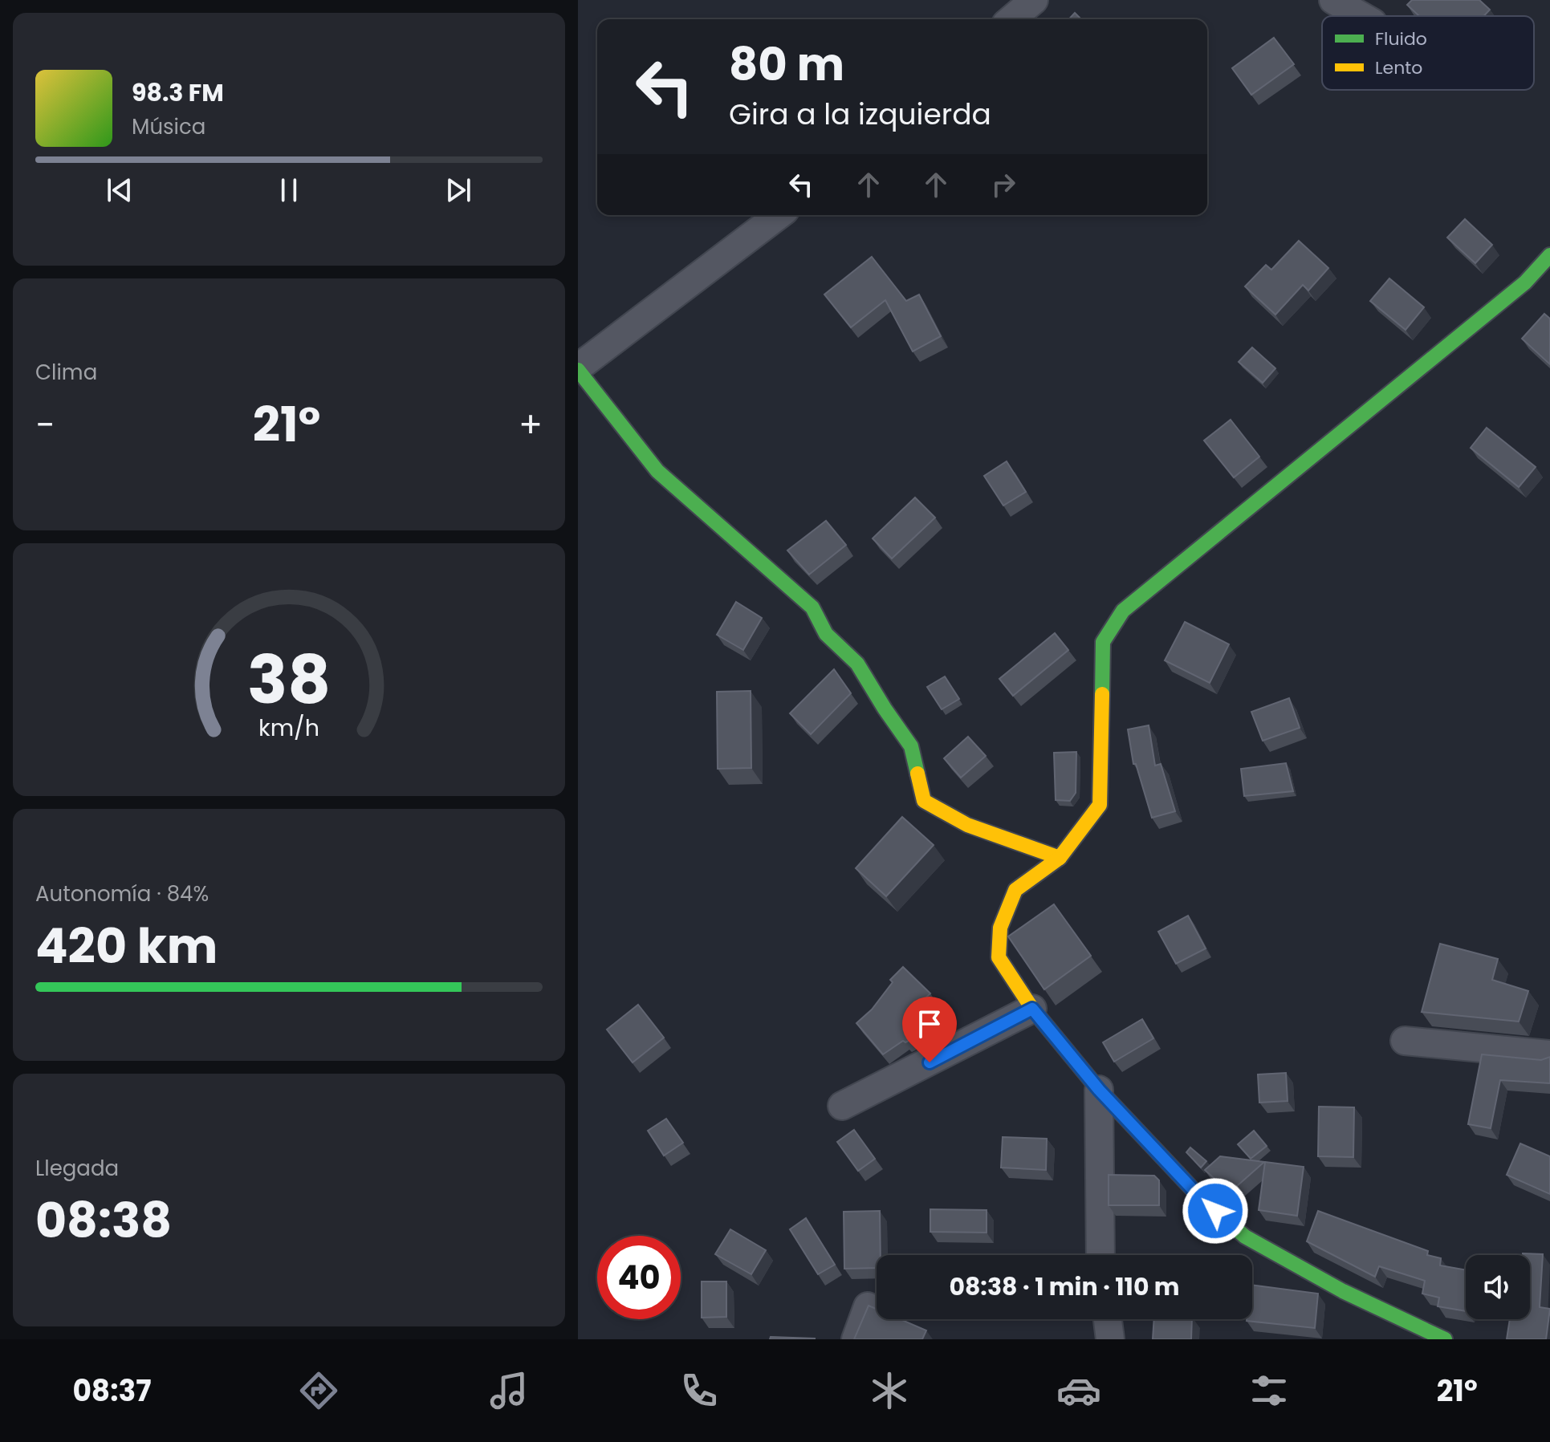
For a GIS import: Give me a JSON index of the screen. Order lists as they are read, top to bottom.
{
  "legend": ["Fluido", "Lento"],
  "page": {
    "turn": ["80 m", "Gira a la izquierda"],
    "song": ["98.3 FM", "Música"],
    "tile": [
      "Clima",
      ["Autonomía · 84%", "420 km"],
      ["Llegada", "08:38"]
    ],
    "heat": ["−", "21°", "+"],
    "limit": "40",
    "trip": "08:38 · 1 min · 110 m",
    "tabs": ["08:37", "21°"],
    "gauge": ["38", "km/h"]
  }
}
